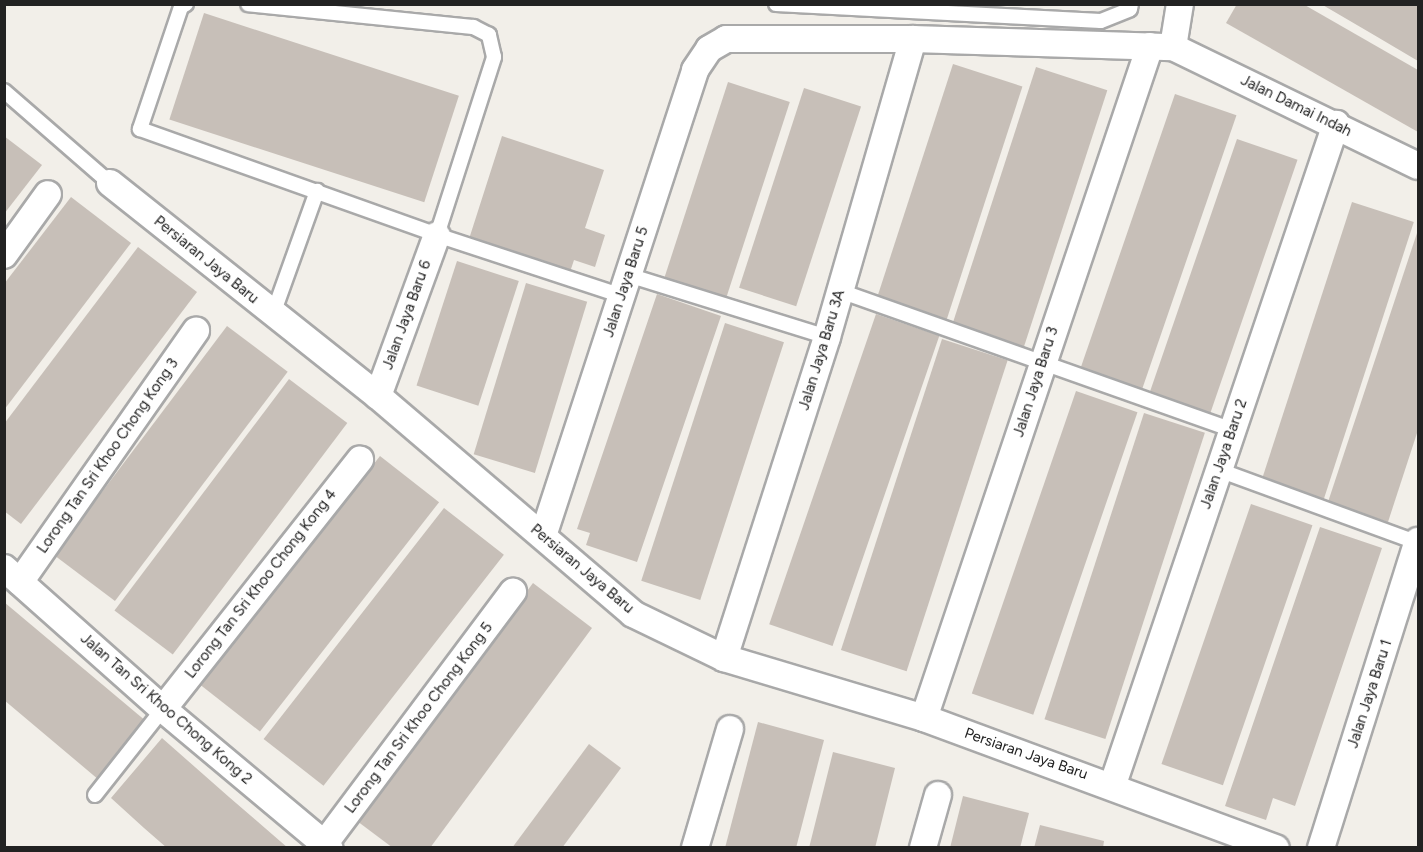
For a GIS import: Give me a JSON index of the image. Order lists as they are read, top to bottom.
{
  "streets": {
    "street": [
      "Jalan Damai Indah",
      "Persiaran Jaya Baru",
      "Jalan Jaya Baru 5",
      "Jalan Jaya Baru 6",
      "Jalan Jaya Baru 3A",
      "Jalan Jaya Baru 3",
      "Jalan Jaya Baru 2",
      "Lorong Tan Sri Khoo Chong Kong 3",
      "Lorong Tan Sri Khoo Chong Kong 4",
      "Jalan Jaya Baru 1",
      "Jalan Tan Sri Khoo Chong Kong 2",
      "Lorong Tan Sri Khoo Chong Kong 5"
    ]
  },
  "crossings": [
    ["Jalan Damai Indah", "Jalan Jaya Baru 3"],
    ["Jalan Damai Indah", "Jalan Jaya Baru 2"],
    ["Persiaran Jaya Baru", "Jalan Jaya Baru 5"],
    ["Persiaran Jaya Baru", "Jalan Jaya Baru 6"],
    ["Persiaran Jaya Baru", "Jalan Jaya Baru 3A"],
    ["Persiaran Jaya Baru", "Jalan Jaya Baru 3"],
    ["Persiaran Jaya Baru", "Jalan Jaya Baru 2"],
    ["Jalan Jaya Baru 5", "Jalan Jaya Baru 3A"],
    ["Lorong Tan Sri Khoo Chong Kong 3", "Jalan Tan Sri Khoo Chong Kong 2"],
    ["Lorong Tan Sri Khoo Chong Kong 4", "Jalan Tan Sri Khoo Chong Kong 2"],
    ["Jalan Tan Sri Khoo Chong Kong 2", "Lorong Tan Sri Khoo Chong Kong 5"]
  ]
}
